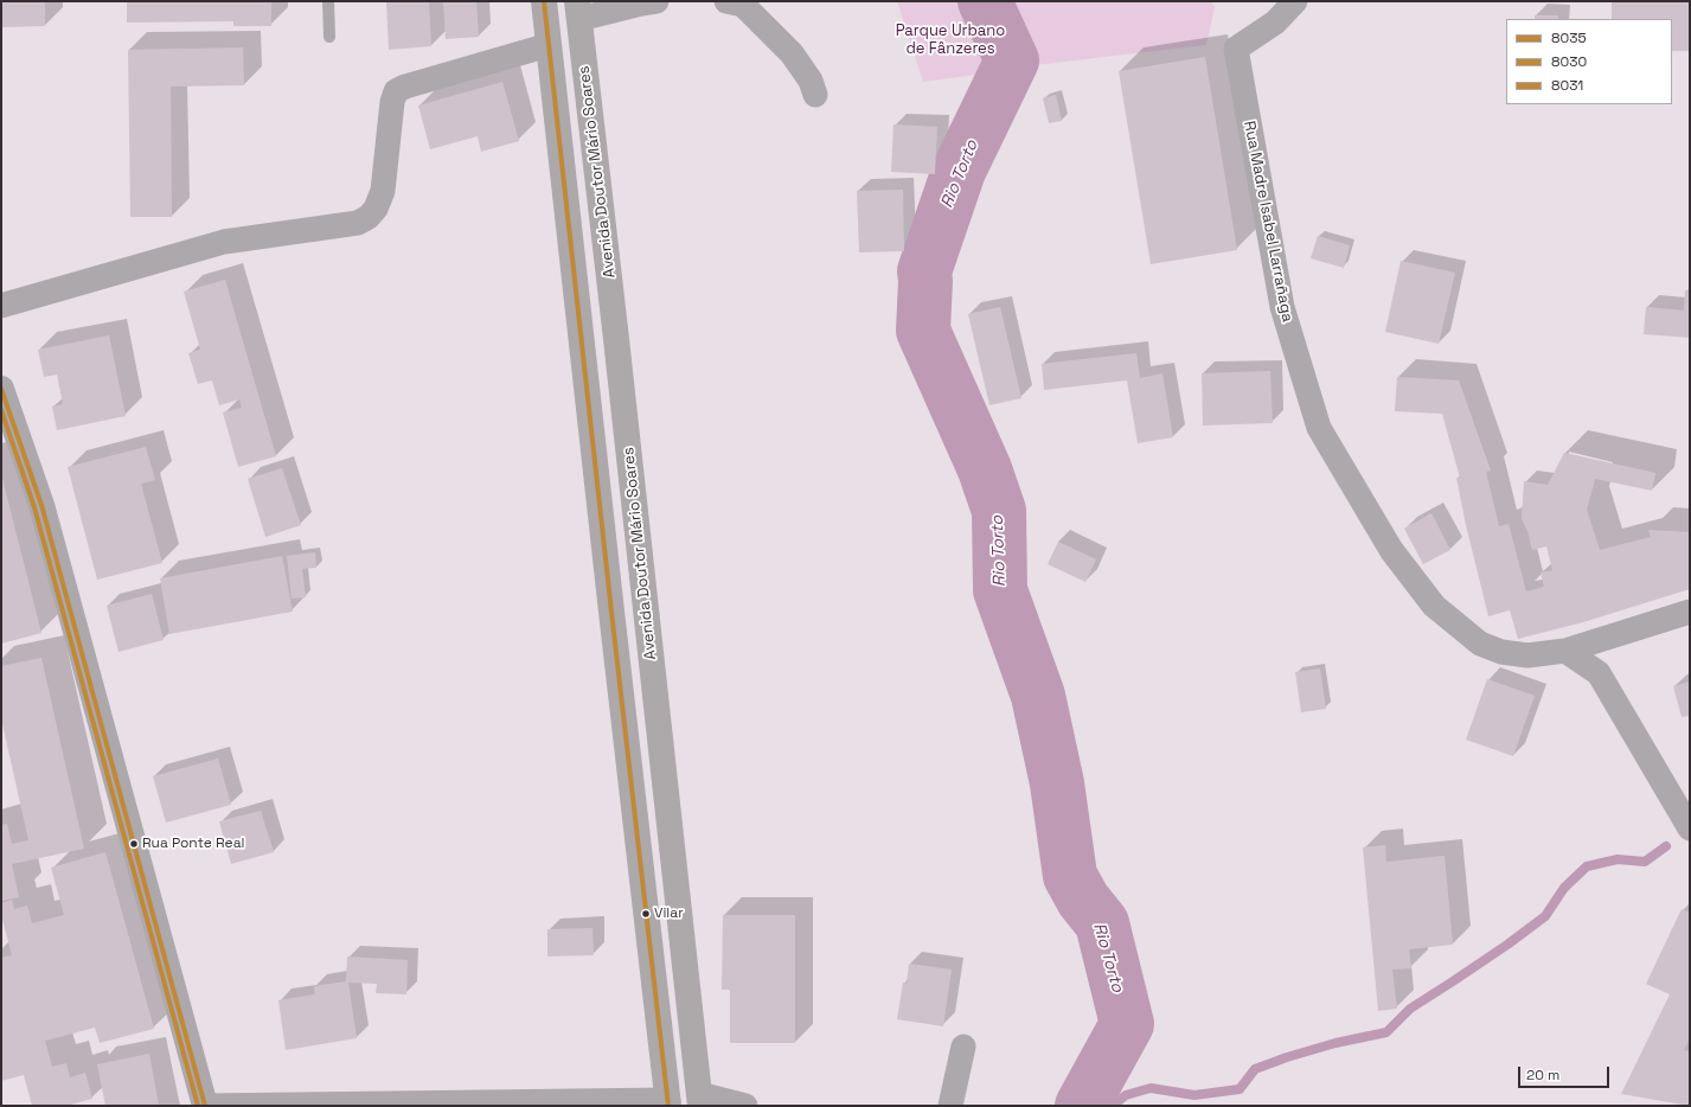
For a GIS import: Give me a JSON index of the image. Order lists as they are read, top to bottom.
{
  "streets": {
    "main road": ["Avenida Doutor Mário Soares"],
    "street": ["Rua Madre Isabel Larrañaga"]
  },
  "water": ["Rio Torto"],
  "parks": ["Parque Urbano de Fânzeres"],
  "places": ["Rua Ponte Real", "Vilar"],
  "lines": ["transit line 8035", "transit line 8030", "transit line 8031"],
  "legend": ["8035", "8030", "8031"],
  "scale_bar": "20 m"
}
